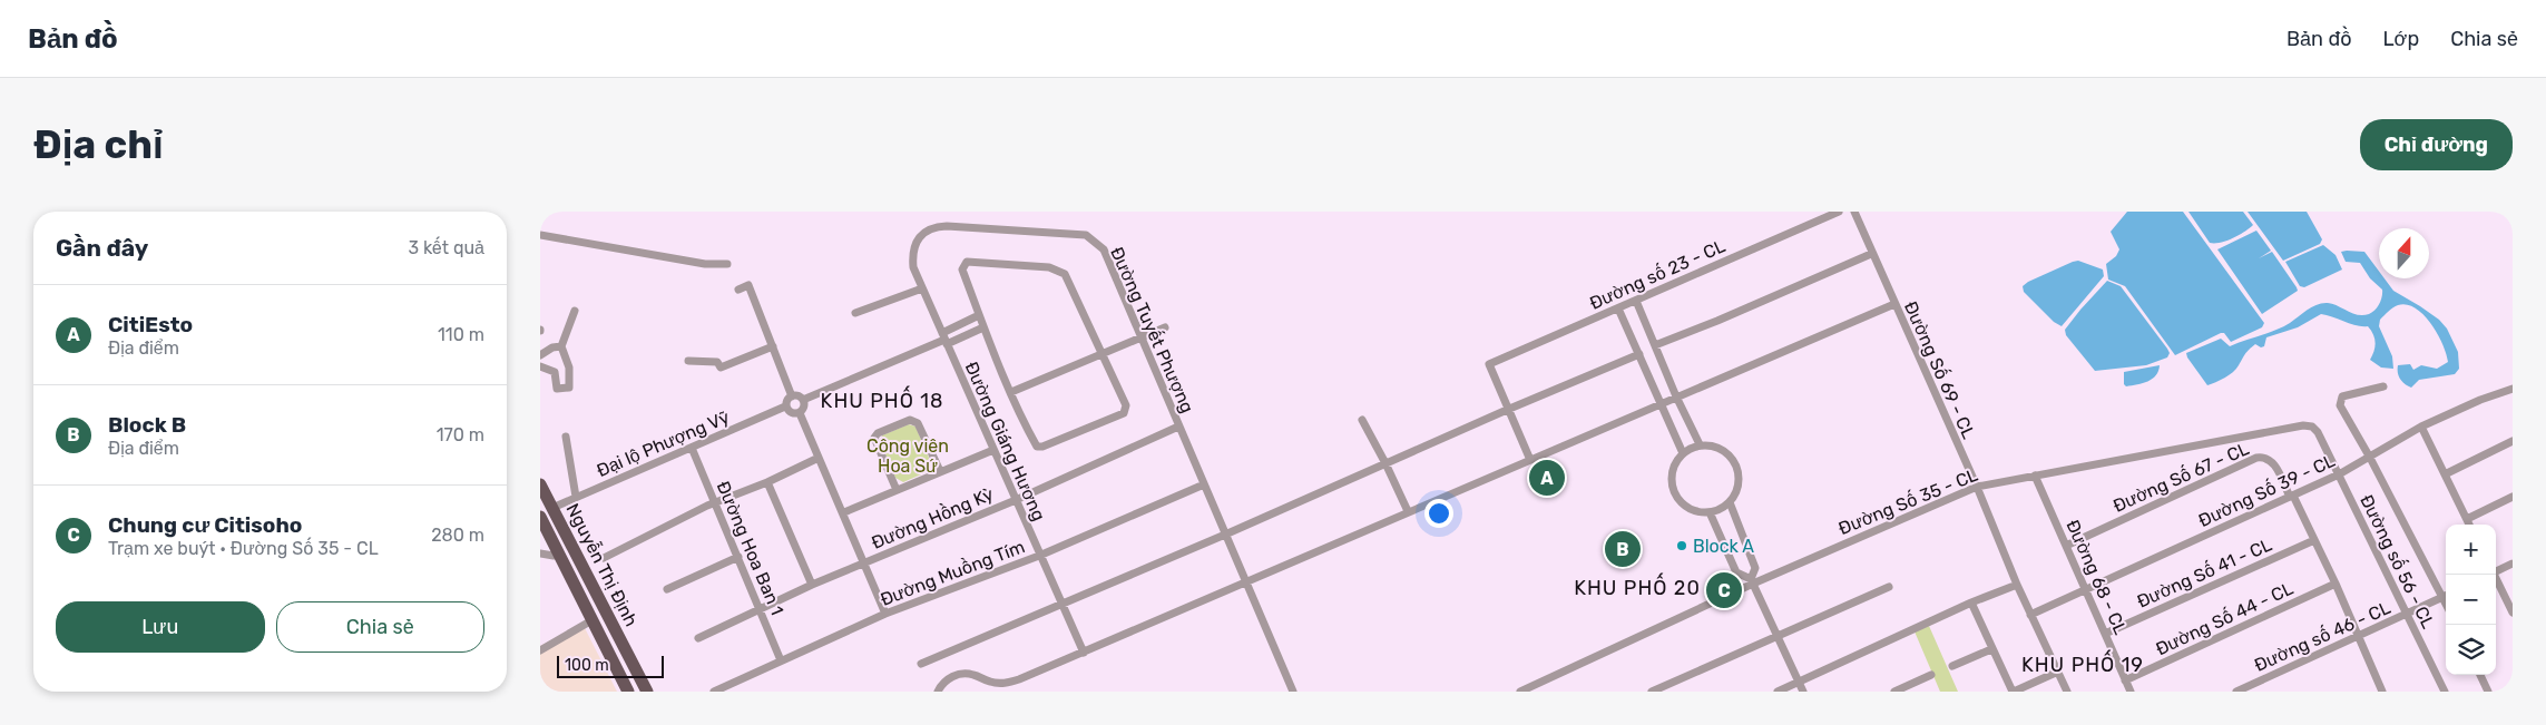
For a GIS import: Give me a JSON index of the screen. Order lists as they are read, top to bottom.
{
  "streets": {
    "main road": ["Nguyễn Thị Định"],
    "street": [
      "Đường số 23 - CL",
      "Đường Tuyết Phượng",
      "Đường Số 69 - CL",
      "Đường Giáng Hương",
      "Đại lộ Phượng Vỹ",
      "Đường Số 67 - CL",
      "Đường Số 39 - CL",
      "Đường Số 35 - CL",
      "Đường Hồng Kỳ",
      "Đường Hoa Ban 1",
      "Đường số 56 - CL",
      "Đường Muồng Tím",
      "Đường Số 41 - CL",
      "Đường 68 - CL",
      "Đường Số 44 - CL",
      "Đường số 46 - CL"
    ]
  },
  "crossings": [
    ["Đường Tuyết Phượng", "Đường Giáng Hương"],
    ["Đường Tuyết Phượng", "Đường Hồng Kỳ"],
    ["Đường Tuyết Phượng", "Đường Muồng Tím"],
    ["Đường Số 69 - CL", "Đường Số 39 - CL"],
    ["Đường Số 69 - CL", "Đường Số 35 - CL"],
    ["Đường Giáng Hương", "Đường Hồng Kỳ"],
    ["Đường Giáng Hương", "Đường Muồng Tím"],
    ["Đại lộ Phượng Vỹ", "Đường Hoa Ban 1"],
    ["Đại lộ Phượng Vỹ", "Nguyễn Thị Định"],
    ["Đường Số 67 - CL", "Đường Số 39 - CL"],
    ["Đường Số 67 - CL", "Đường 68 - CL"],
    ["Đường Số 39 - CL", "Đường Số 35 - CL"],
    ["Đường Số 39 - CL", "Đường số 56 - CL"],
    ["Đường Số 39 - CL", "Đường 68 - CL"],
    ["Đường Số 35 - CL", "Đường số 56 - CL"],
    ["Đường Số 35 - CL", "Đường 68 - CL"],
    ["Đường Hồng Kỳ", "Đường Hoa Ban 1"],
    ["Đường Hoa Ban 1", "Đường Muồng Tím"],
    ["Đường số 56 - CL", "Đường số 46 - CL"],
    ["Đường Số 41 - CL", "Đường 68 - CL"],
    ["Đường 68 - CL", "Đường Số 44 - CL"]
  ],
  "districts": ["KHU PHỐ 18", "KHU PHỐ 20", "KHU PHỐ 19"],
  "parks": ["Công viên Hoa Sứ"],
  "places": ["Block A"],
  "scale_bar": "100 m",
  "north": "top",
  "page": {
    "header": "Bản đồ",
    "nav": ["Bản đồ", "Lớp", "Chia sẻ"],
    "buttons": [
      "Chỉ đường",
      ["Lưu", "Chia sẻ"]
    ],
    "title": "Địa chỉ",
    "heading": ["Gần đây", "3 kết quả"],
    "list": [
      {
        "mark": "A",
        "name": "CitiEsto",
        "note": "Địa điểm",
        "value": "110 m"
      },
      {
        "mark": "B",
        "name": "Block B",
        "note": "Địa điểm",
        "value": "170 m"
      },
      {
        "mark": "C",
        "name": "Chung cư Citisoho",
        "note": "Trạm xe buýt · Đường Số 35 - CL",
        "value": "280 m"
      }
    ],
    "pins": ["A", "B", "C"],
    "map_buttons": ["+", "−"],
    "scale": "100 m"
  }
}
